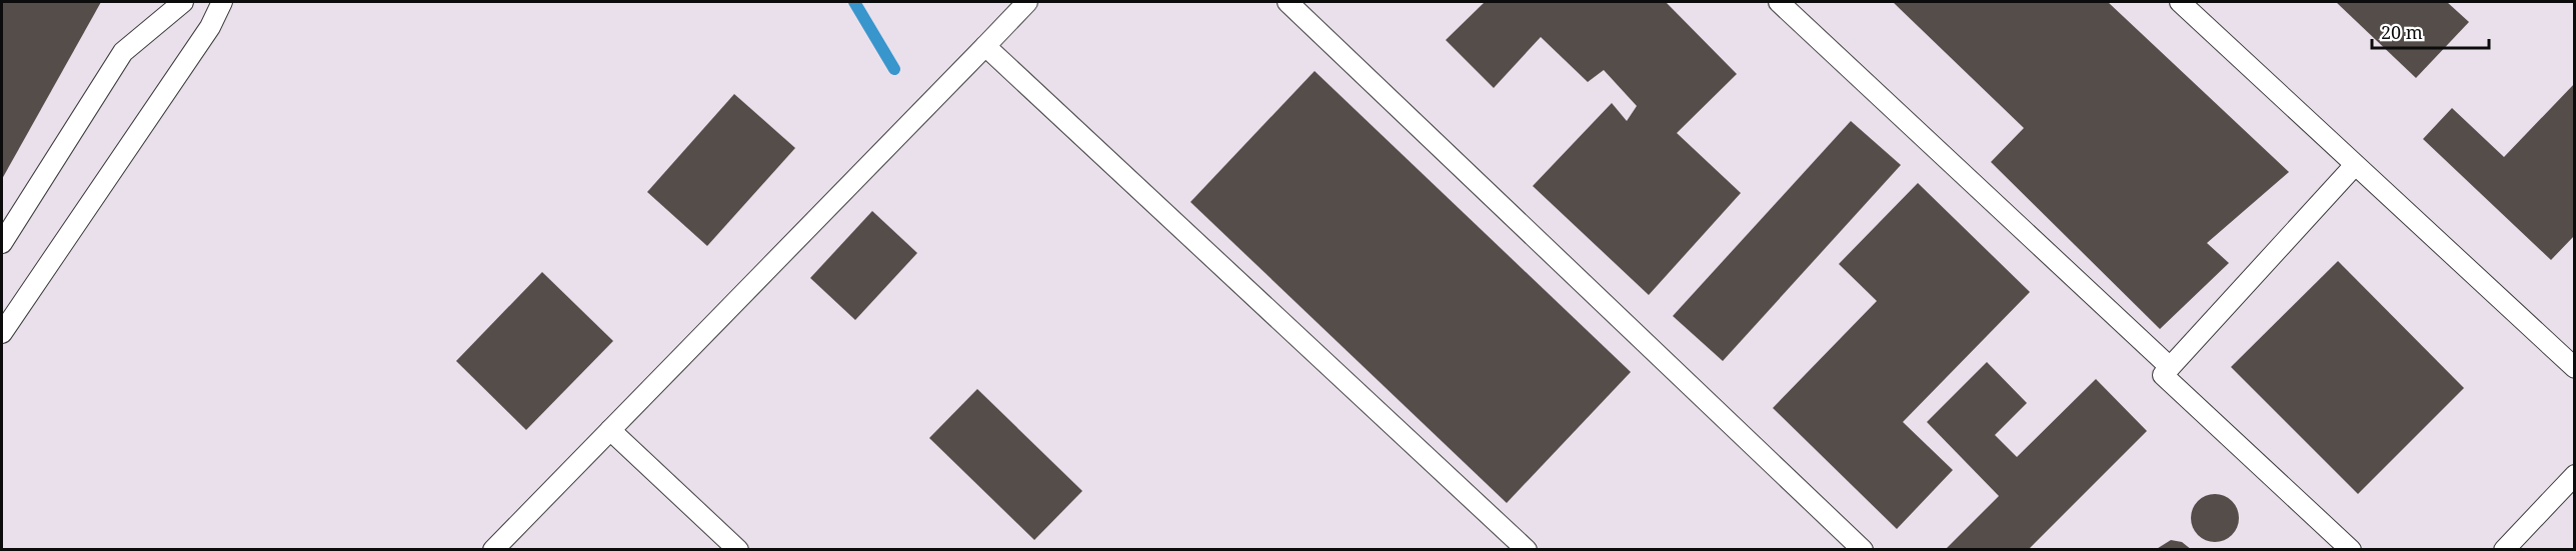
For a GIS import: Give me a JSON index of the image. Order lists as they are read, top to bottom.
{
  "scale_bar": "20 m"
}
